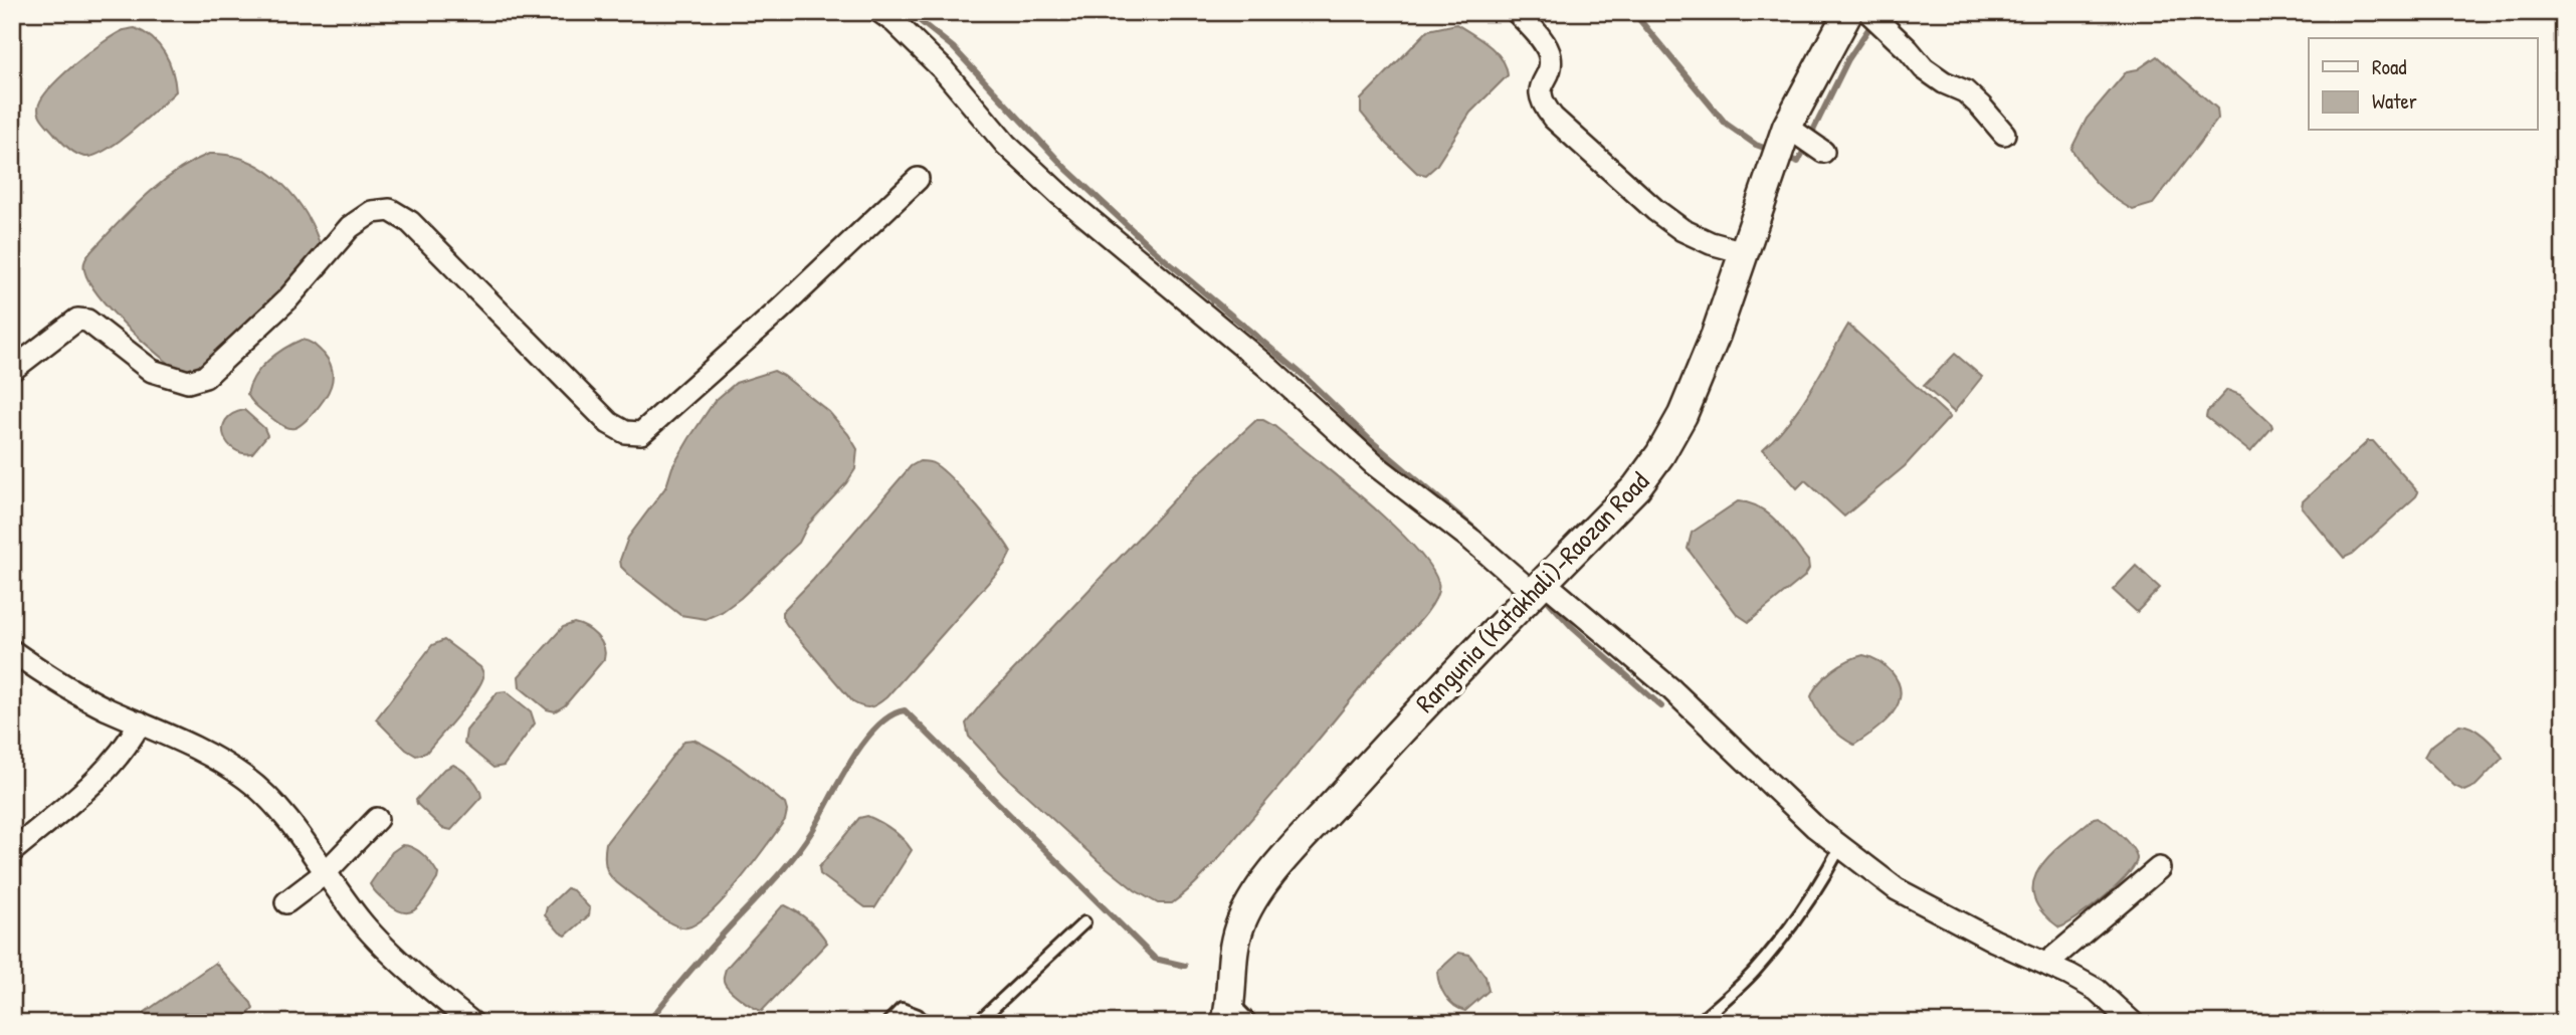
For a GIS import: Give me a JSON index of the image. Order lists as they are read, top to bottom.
{
  "streets": {
    "main road": ["Rangunia (Katakhali)-Raozan Road"]
  },
  "legend": ["Road", "Water"]
}
